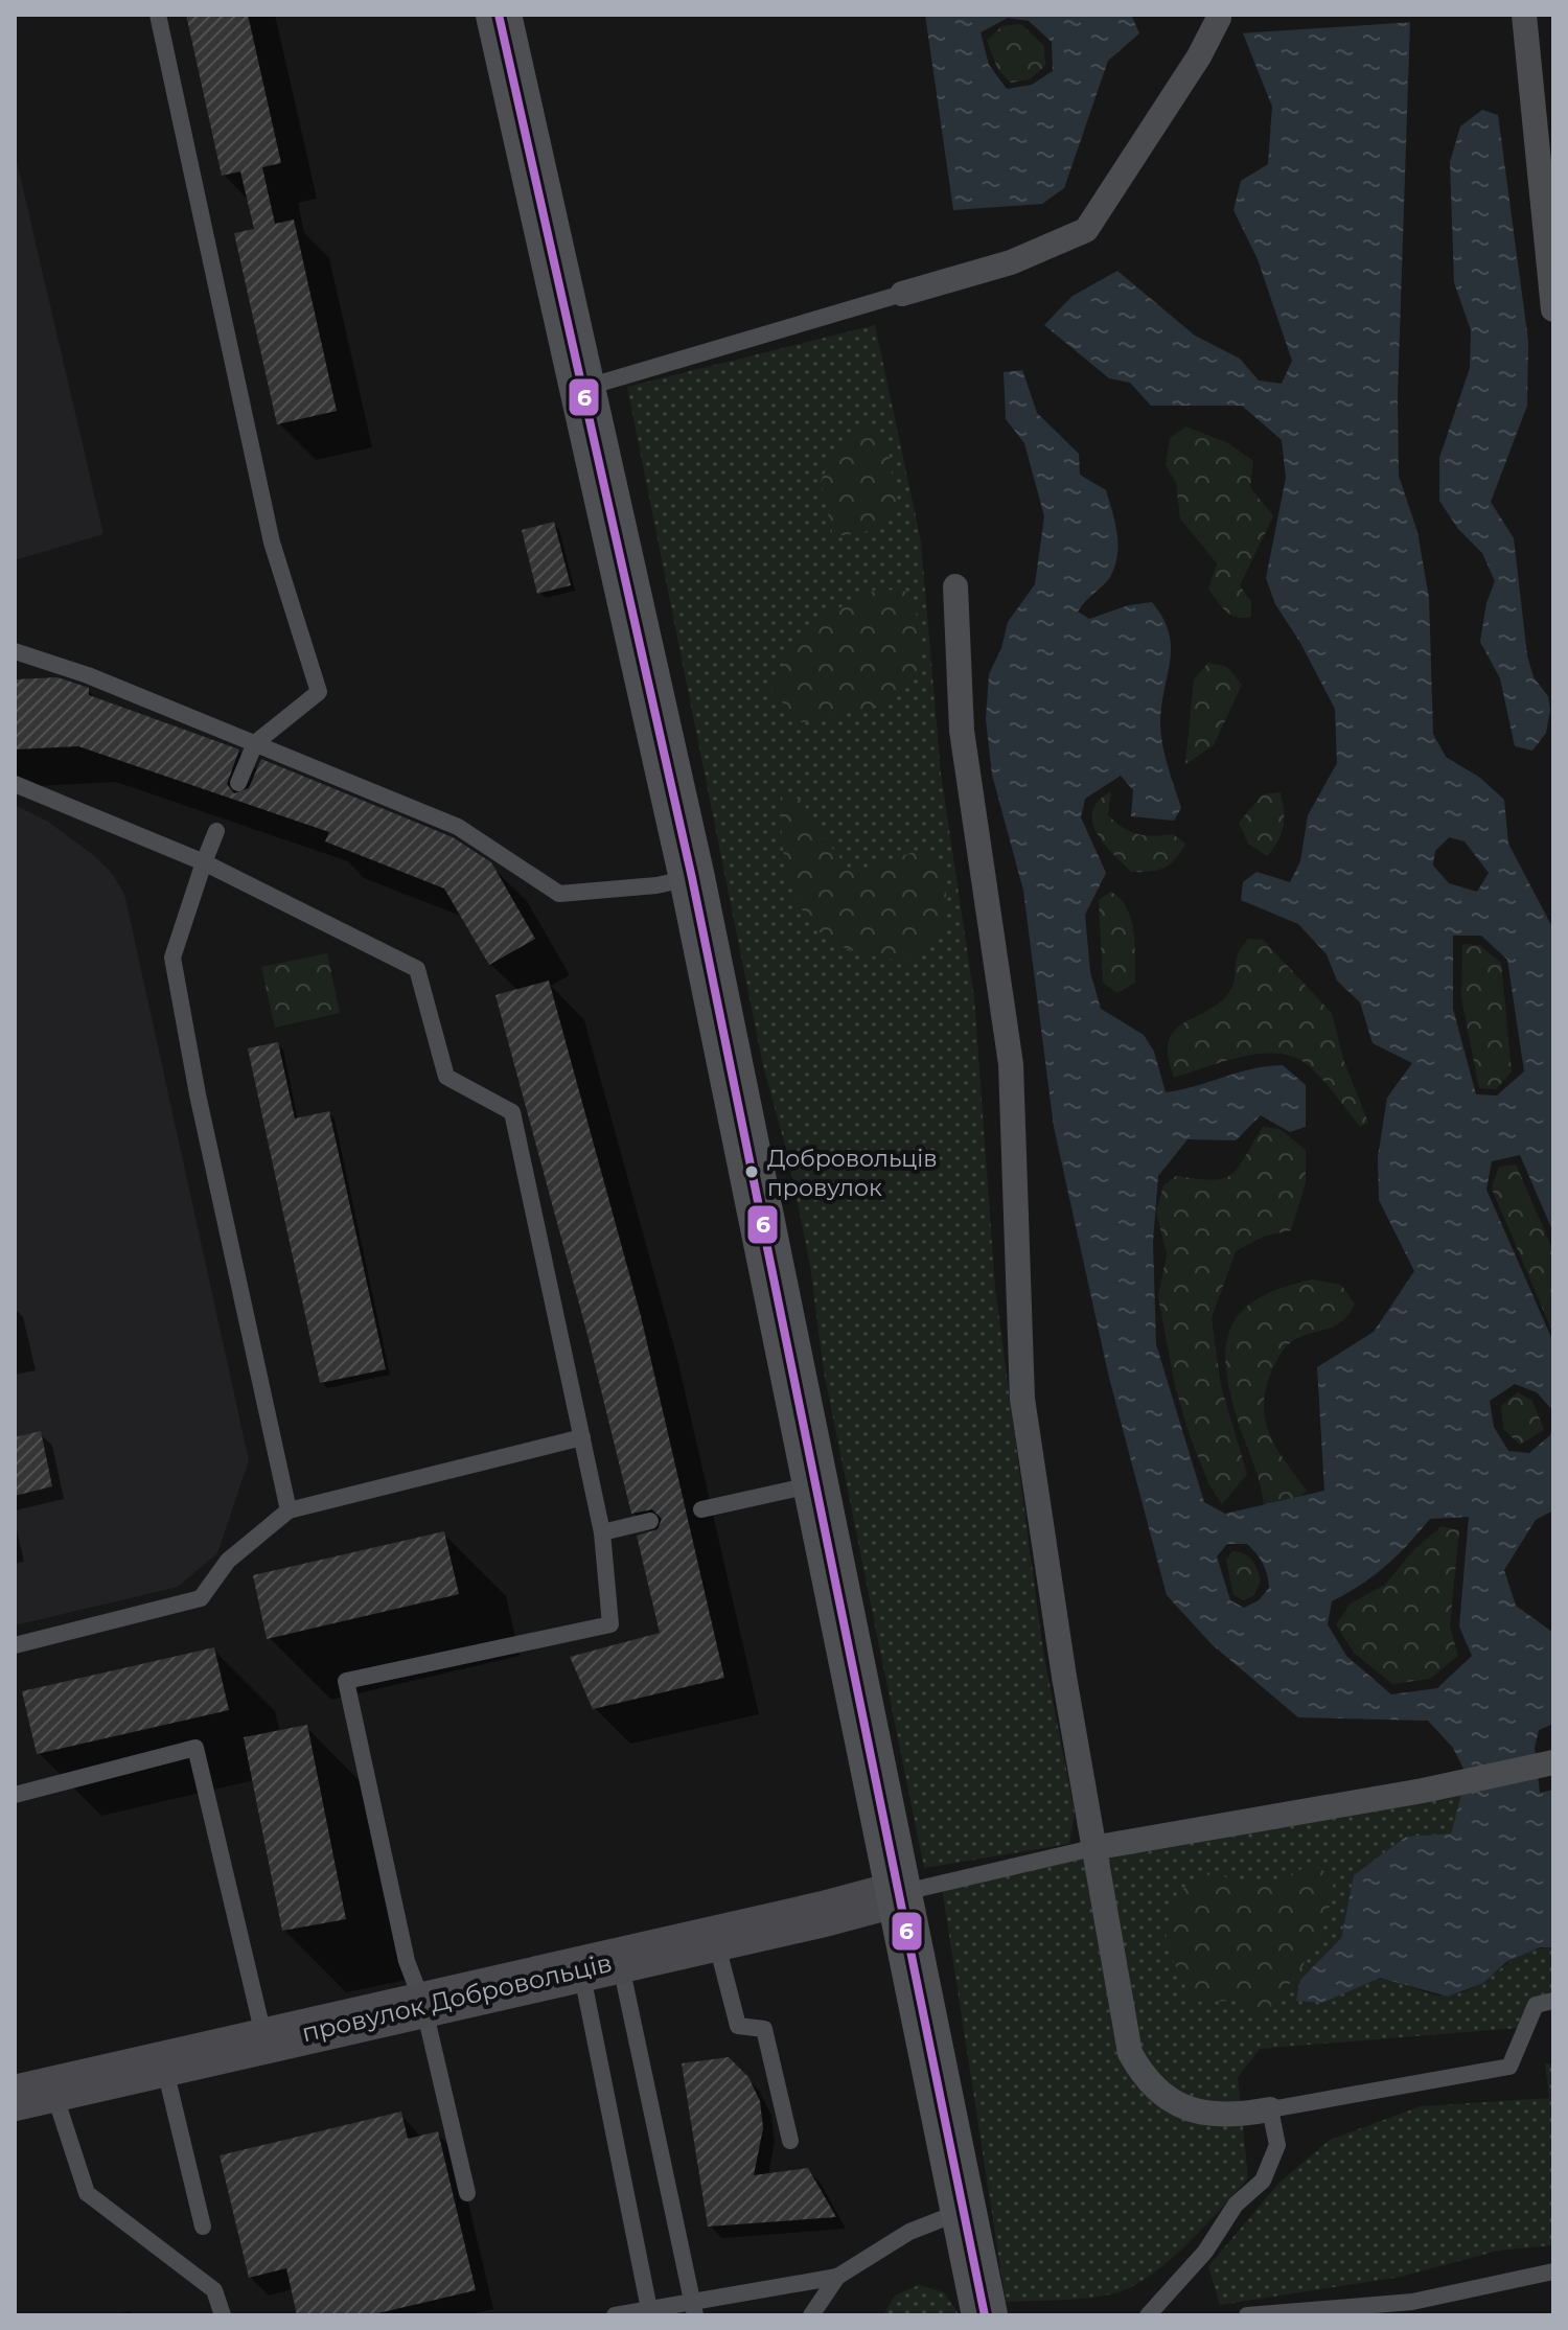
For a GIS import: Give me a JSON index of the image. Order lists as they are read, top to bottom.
{
  "streets": {
    "main road": ["провулок Добровольців"]
  },
  "places": ["Добровольців провулок"],
  "lines": ["transit line 6"]
}
